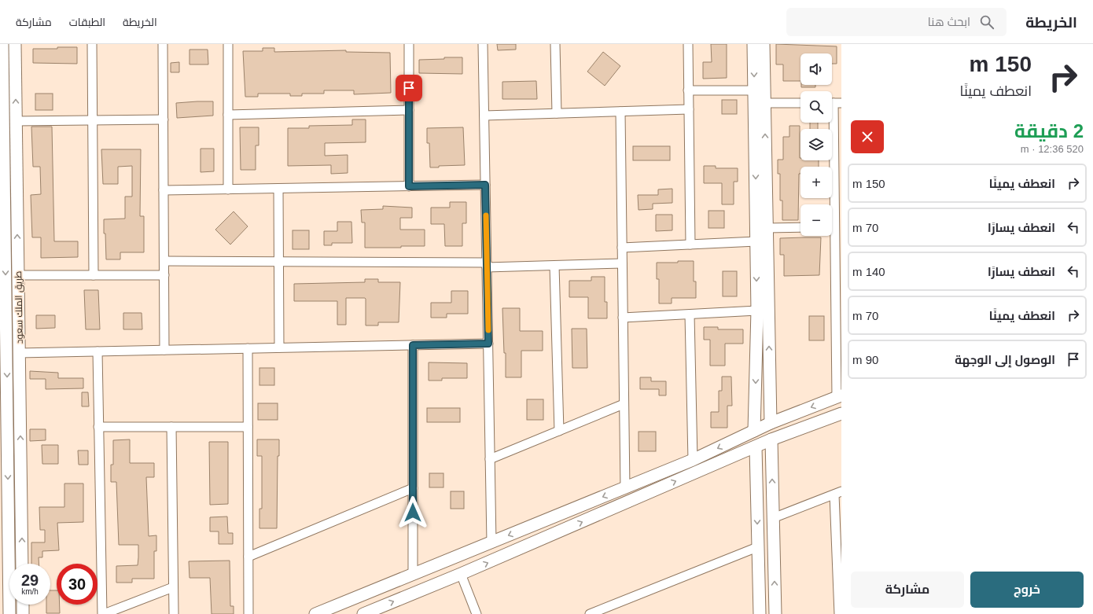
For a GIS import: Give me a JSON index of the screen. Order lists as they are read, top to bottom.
{
  "streets": {
    "street": ["طريق الملك سعود"]
  },
  "page": {
    "header": "الخريطة",
    "search": "ابحث هنا",
    "nav": ["الخريطة", "الطبقات", "مشاركة"],
    "turn": ["150 m", "انعطف يمينًا"],
    "map_buttons": ["+", "−"],
    "heading": ["2 دقيقة", "520 m · 12:36"],
    "list": [
      {
        "name": "انعطف يمينًا",
        "value": "150 m"
      },
      {
        "name": "انعطف يسارًا",
        "value": "70 m"
      },
      {
        "name": "انعطف يسارًا",
        "value": "140 m"
      },
      {
        "name": "انعطف يمينًا",
        "value": "70 m"
      },
      {
        "name": "الوصول إلى الوجهة",
        "value": "90 m"
      }
    ],
    "speed": "29 km/h",
    "limit": "30",
    "buttons": ["خروج", "مشاركة"]
  }
}
